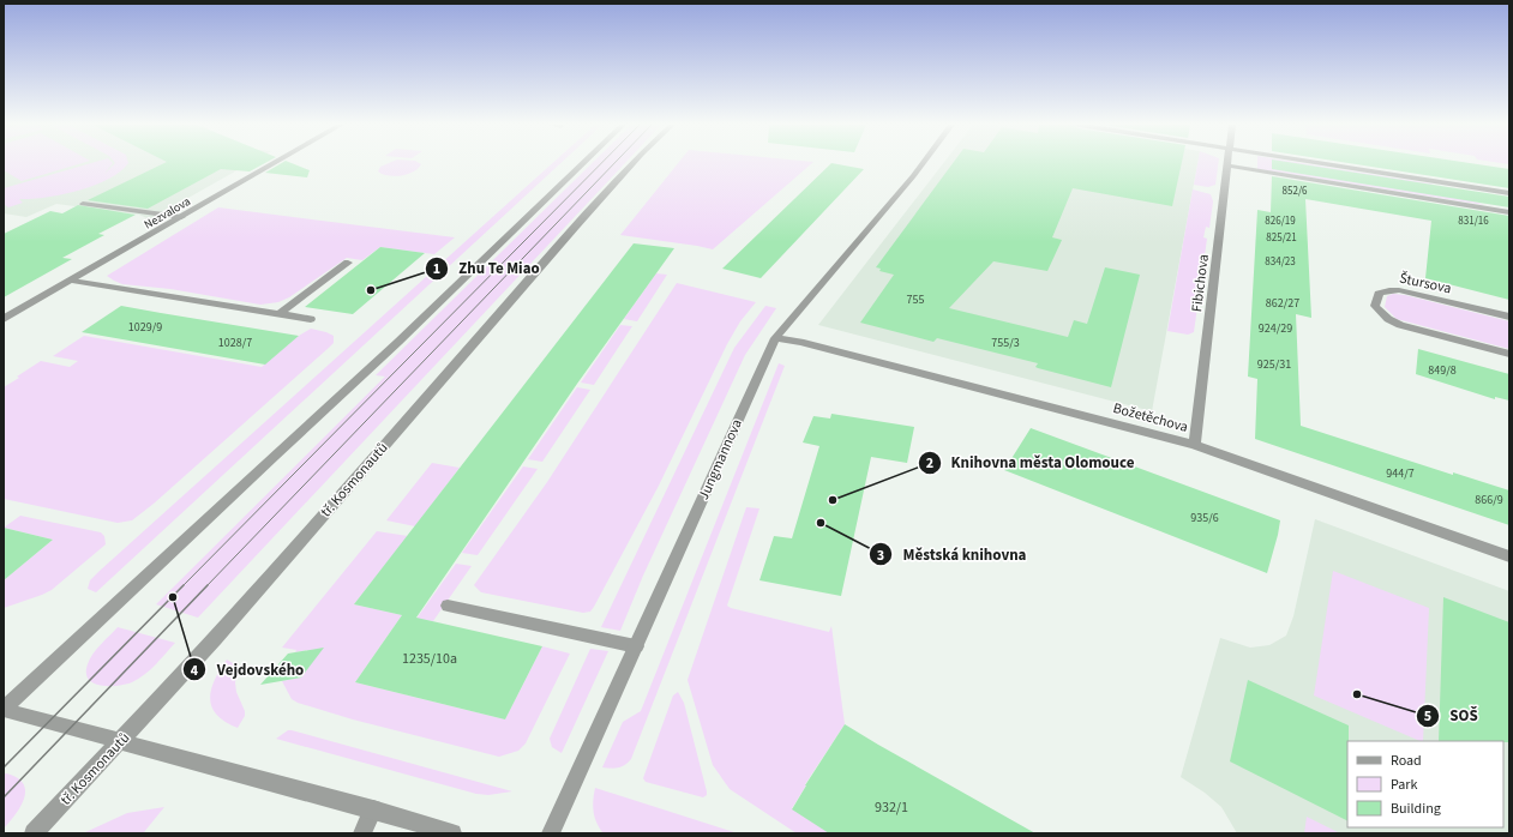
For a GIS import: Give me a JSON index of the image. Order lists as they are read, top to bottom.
{
  "streets": {
    "street": [
      "Nezvalova",
      "Fibichova",
      "Štursova",
      "Božetěchova",
      "Jungmannova",
      "tř. Kosmonautů"
    ]
  },
  "crossings": [
    ["Fibichova", "Božetěchova"],
    ["Božetěchova", "Jungmannova"]
  ],
  "places": [
    "Zhu Te Miao",
    "Knihovna města Olomouce",
    "Městská knihovna",
    "Vejdovského",
    "SOŠ"
  ],
  "house_numbers": [
    "852/6",
    "826/19",
    "831/16",
    "825/21",
    "834/23",
    "755",
    "862/27",
    "1029/9",
    "924/29",
    "1028/7",
    "755/3",
    "925/31",
    "849/8",
    "944/7",
    "866/9",
    "935/6",
    "1235/10a",
    "932/1"
  ],
  "legend": ["Road", "Park", "Building"]
}
